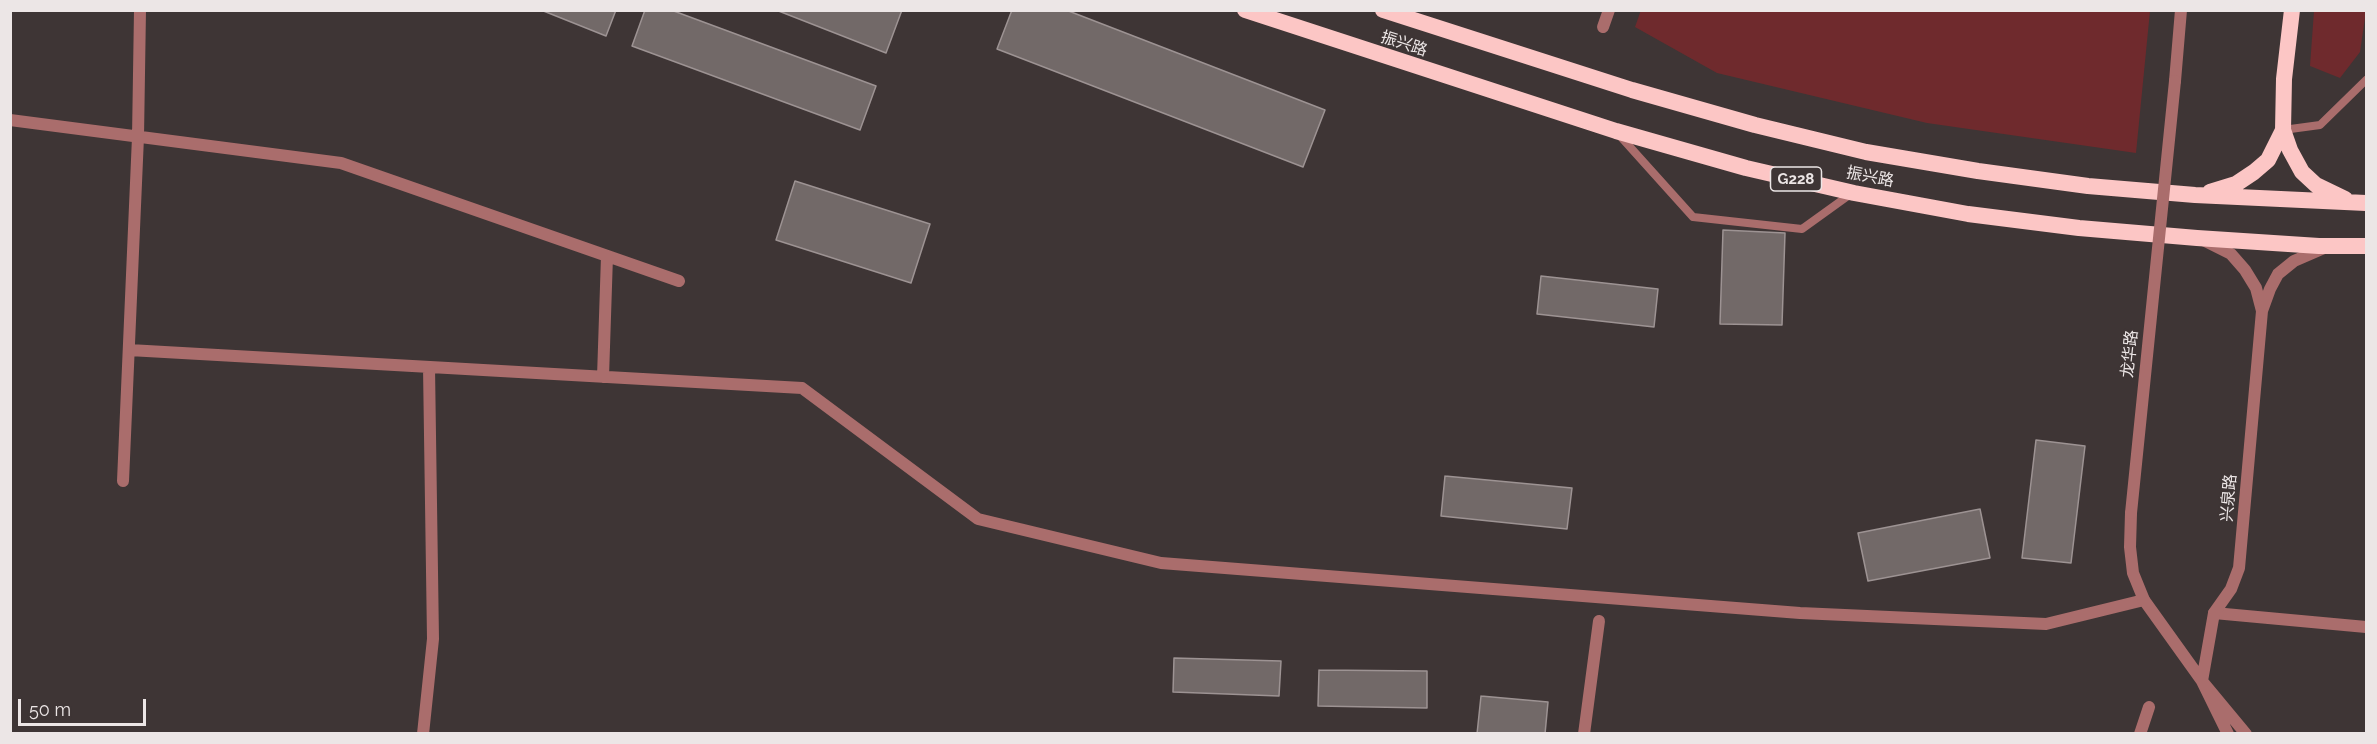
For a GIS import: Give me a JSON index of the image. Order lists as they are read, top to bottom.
{
  "streets": {
    "highway": ["振兴路", "G228"],
    "street": ["龙华路", "兴泉路"]
  },
  "crossings": [
    ["龙华路", "兴泉路"]
  ],
  "scale_bar": "50 m"
}
